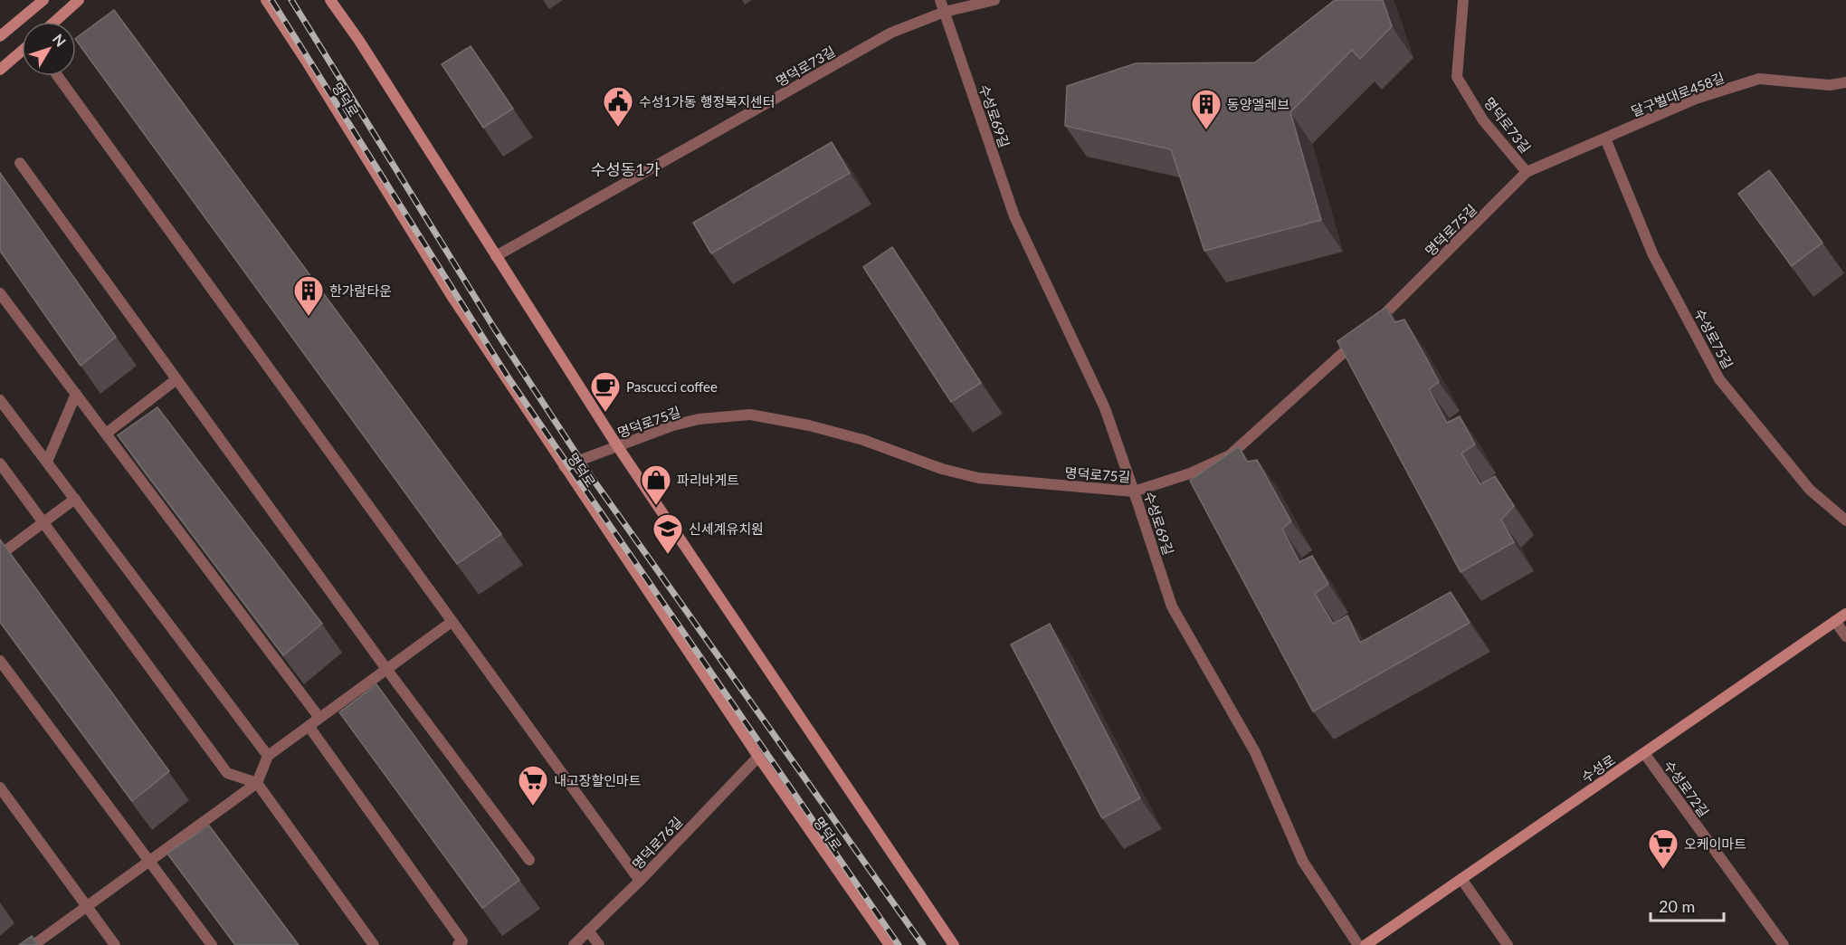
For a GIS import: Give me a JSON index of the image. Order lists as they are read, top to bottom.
{
  "streets": {
    "main road": ["명덕로", "수성로"],
    "street": [
      "명덕로73길",
      "달구벌대로458길",
      "수성로69길",
      "명덕로75길",
      "수성로75길",
      "수성로72길",
      "명덕로76길"
    ]
  },
  "crossings": [
    ["명덕로73길", "달구벌대로458길"],
    ["명덕로73길", "수성로69길"],
    ["명덕로73길", "명덕로75길"],
    ["달구벌대로458길", "명덕로75길"],
    ["달구벌대로458길", "수성로75길"],
    ["명덕로", "명덕로75길"],
    ["명덕로", "명덕로76길"],
    ["수성로69길", "명덕로75길"],
    ["수성로", "수성로72길"]
  ],
  "districts": ["수성동1가"],
  "places": {
    "public building": ["수성1가동 행정복지센터"],
    "building": ["동양엘레브", "한가람타운"],
    "cafe": ["Pascucci coffee"],
    "shop": ["파리바게트"],
    "school or university": ["신세계유치원"],
    "supermarket": ["내고장할인마트", "오케이마트"]
  },
  "scale_bar": "20 m",
  "north": "top right"
}
